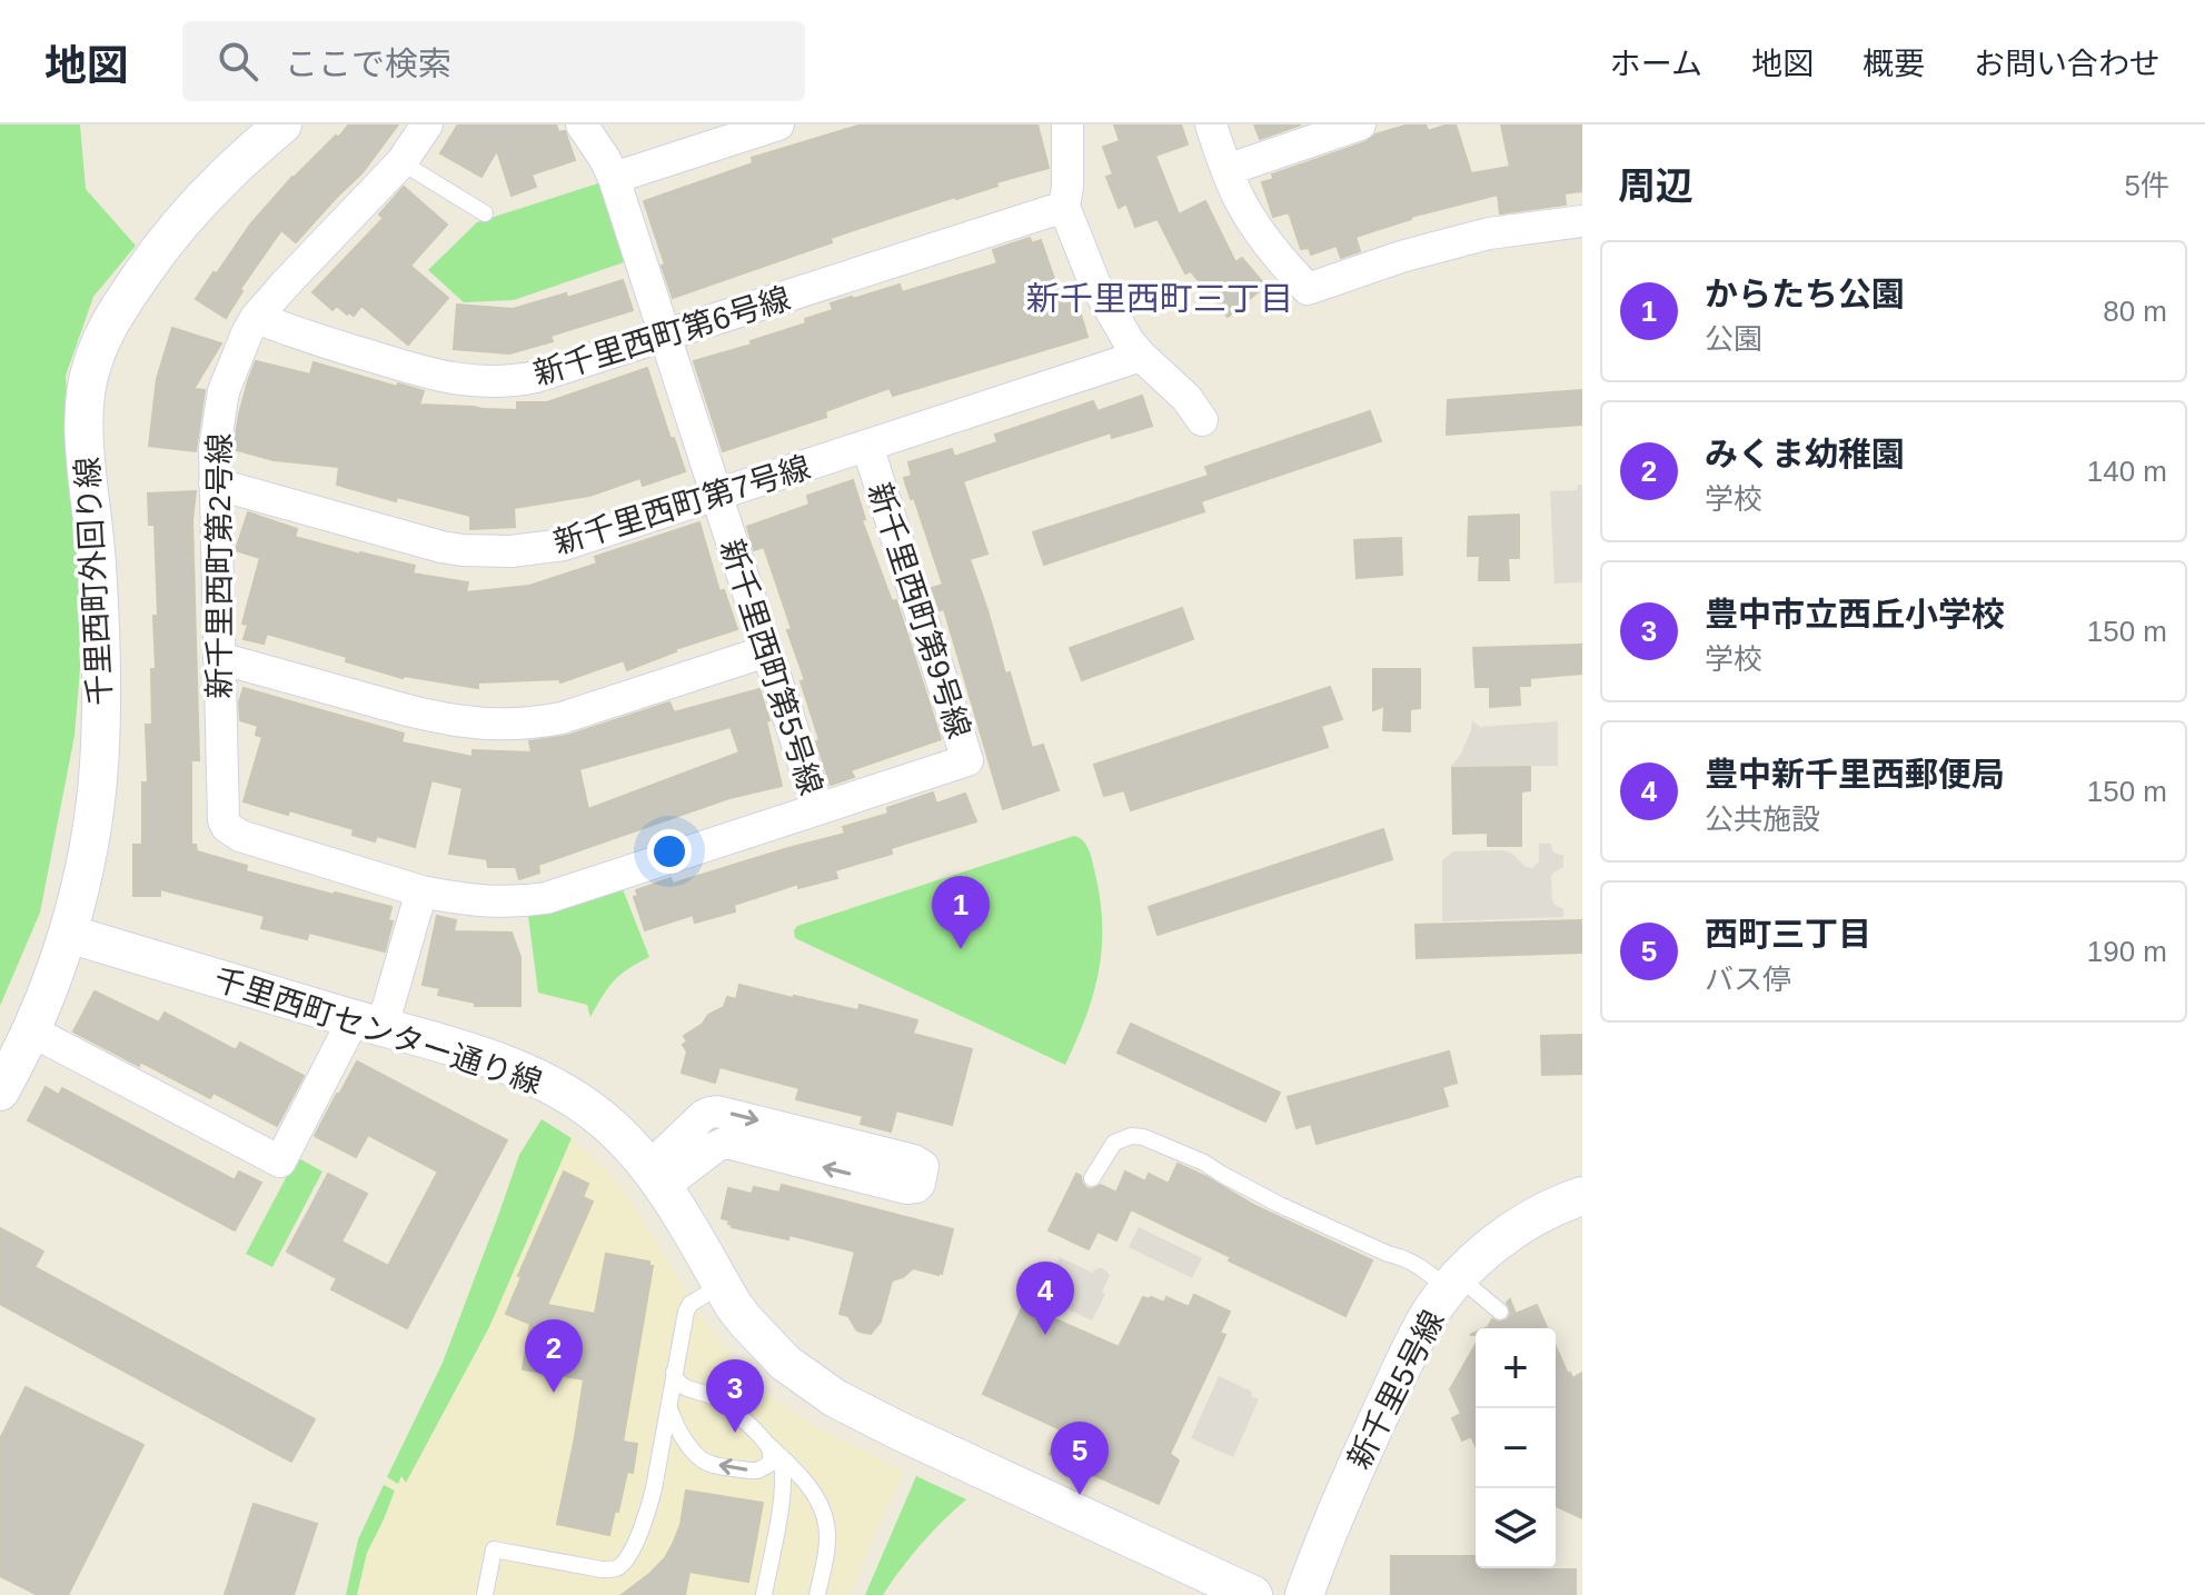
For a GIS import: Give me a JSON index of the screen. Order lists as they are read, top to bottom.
{
  "streets": {
    "street": [
      "新千里西町第6号線",
      "新千里西町第7号線",
      "新千里西町第2号線",
      "千里西町外回り線",
      "新千里西町第9号線",
      "新千里西町第5号線",
      "千里西町センター通り線",
      "新千里5号線"
    ]
  },
  "crossings": [
    ["新千里西町第6号線", "新千里西町第2号線"],
    ["新千里西町第6号線", "新千里西町第5号線"],
    ["新千里西町第7号線", "新千里西町第2号線"],
    ["新千里西町第7号線", "新千里西町第9号線"],
    ["新千里西町第7号線", "新千里西町第5号線"],
    ["新千里西町第2号線", "新千里西町第9号線"],
    ["千里西町外回り線", "千里西町センター通り線"],
    ["新千里西町第9号線", "新千里西町第5号線"]
  ],
  "districts": ["新千里西町三丁目"],
  "page": {
    "header": "地図",
    "search": "ここで検索",
    "nav": [
      "ホーム",
      "地図",
      "概要",
      "お問い合わせ"
    ],
    "heading": ["周辺", "5件"],
    "list": [
      {
        "mark": "1",
        "name": "からたち公園",
        "note": "公園",
        "value": "80 m"
      },
      {
        "mark": "2",
        "name": "みくま幼稚園",
        "note": "学校",
        "value": "140 m"
      },
      {
        "mark": "3",
        "name": "豊中市立西丘小学校",
        "note": "学校",
        "value": "150 m"
      },
      {
        "mark": "4",
        "name": "豊中新千里西郵便局",
        "note": "公共施設",
        "value": "150 m"
      },
      {
        "mark": "5",
        "name": "西町三丁目",
        "note": "バス停",
        "value": "190 m"
      }
    ],
    "pins": [
      "1",
      "4",
      "2",
      "3",
      "5"
    ],
    "map_buttons": ["+", "−"]
  }
}
